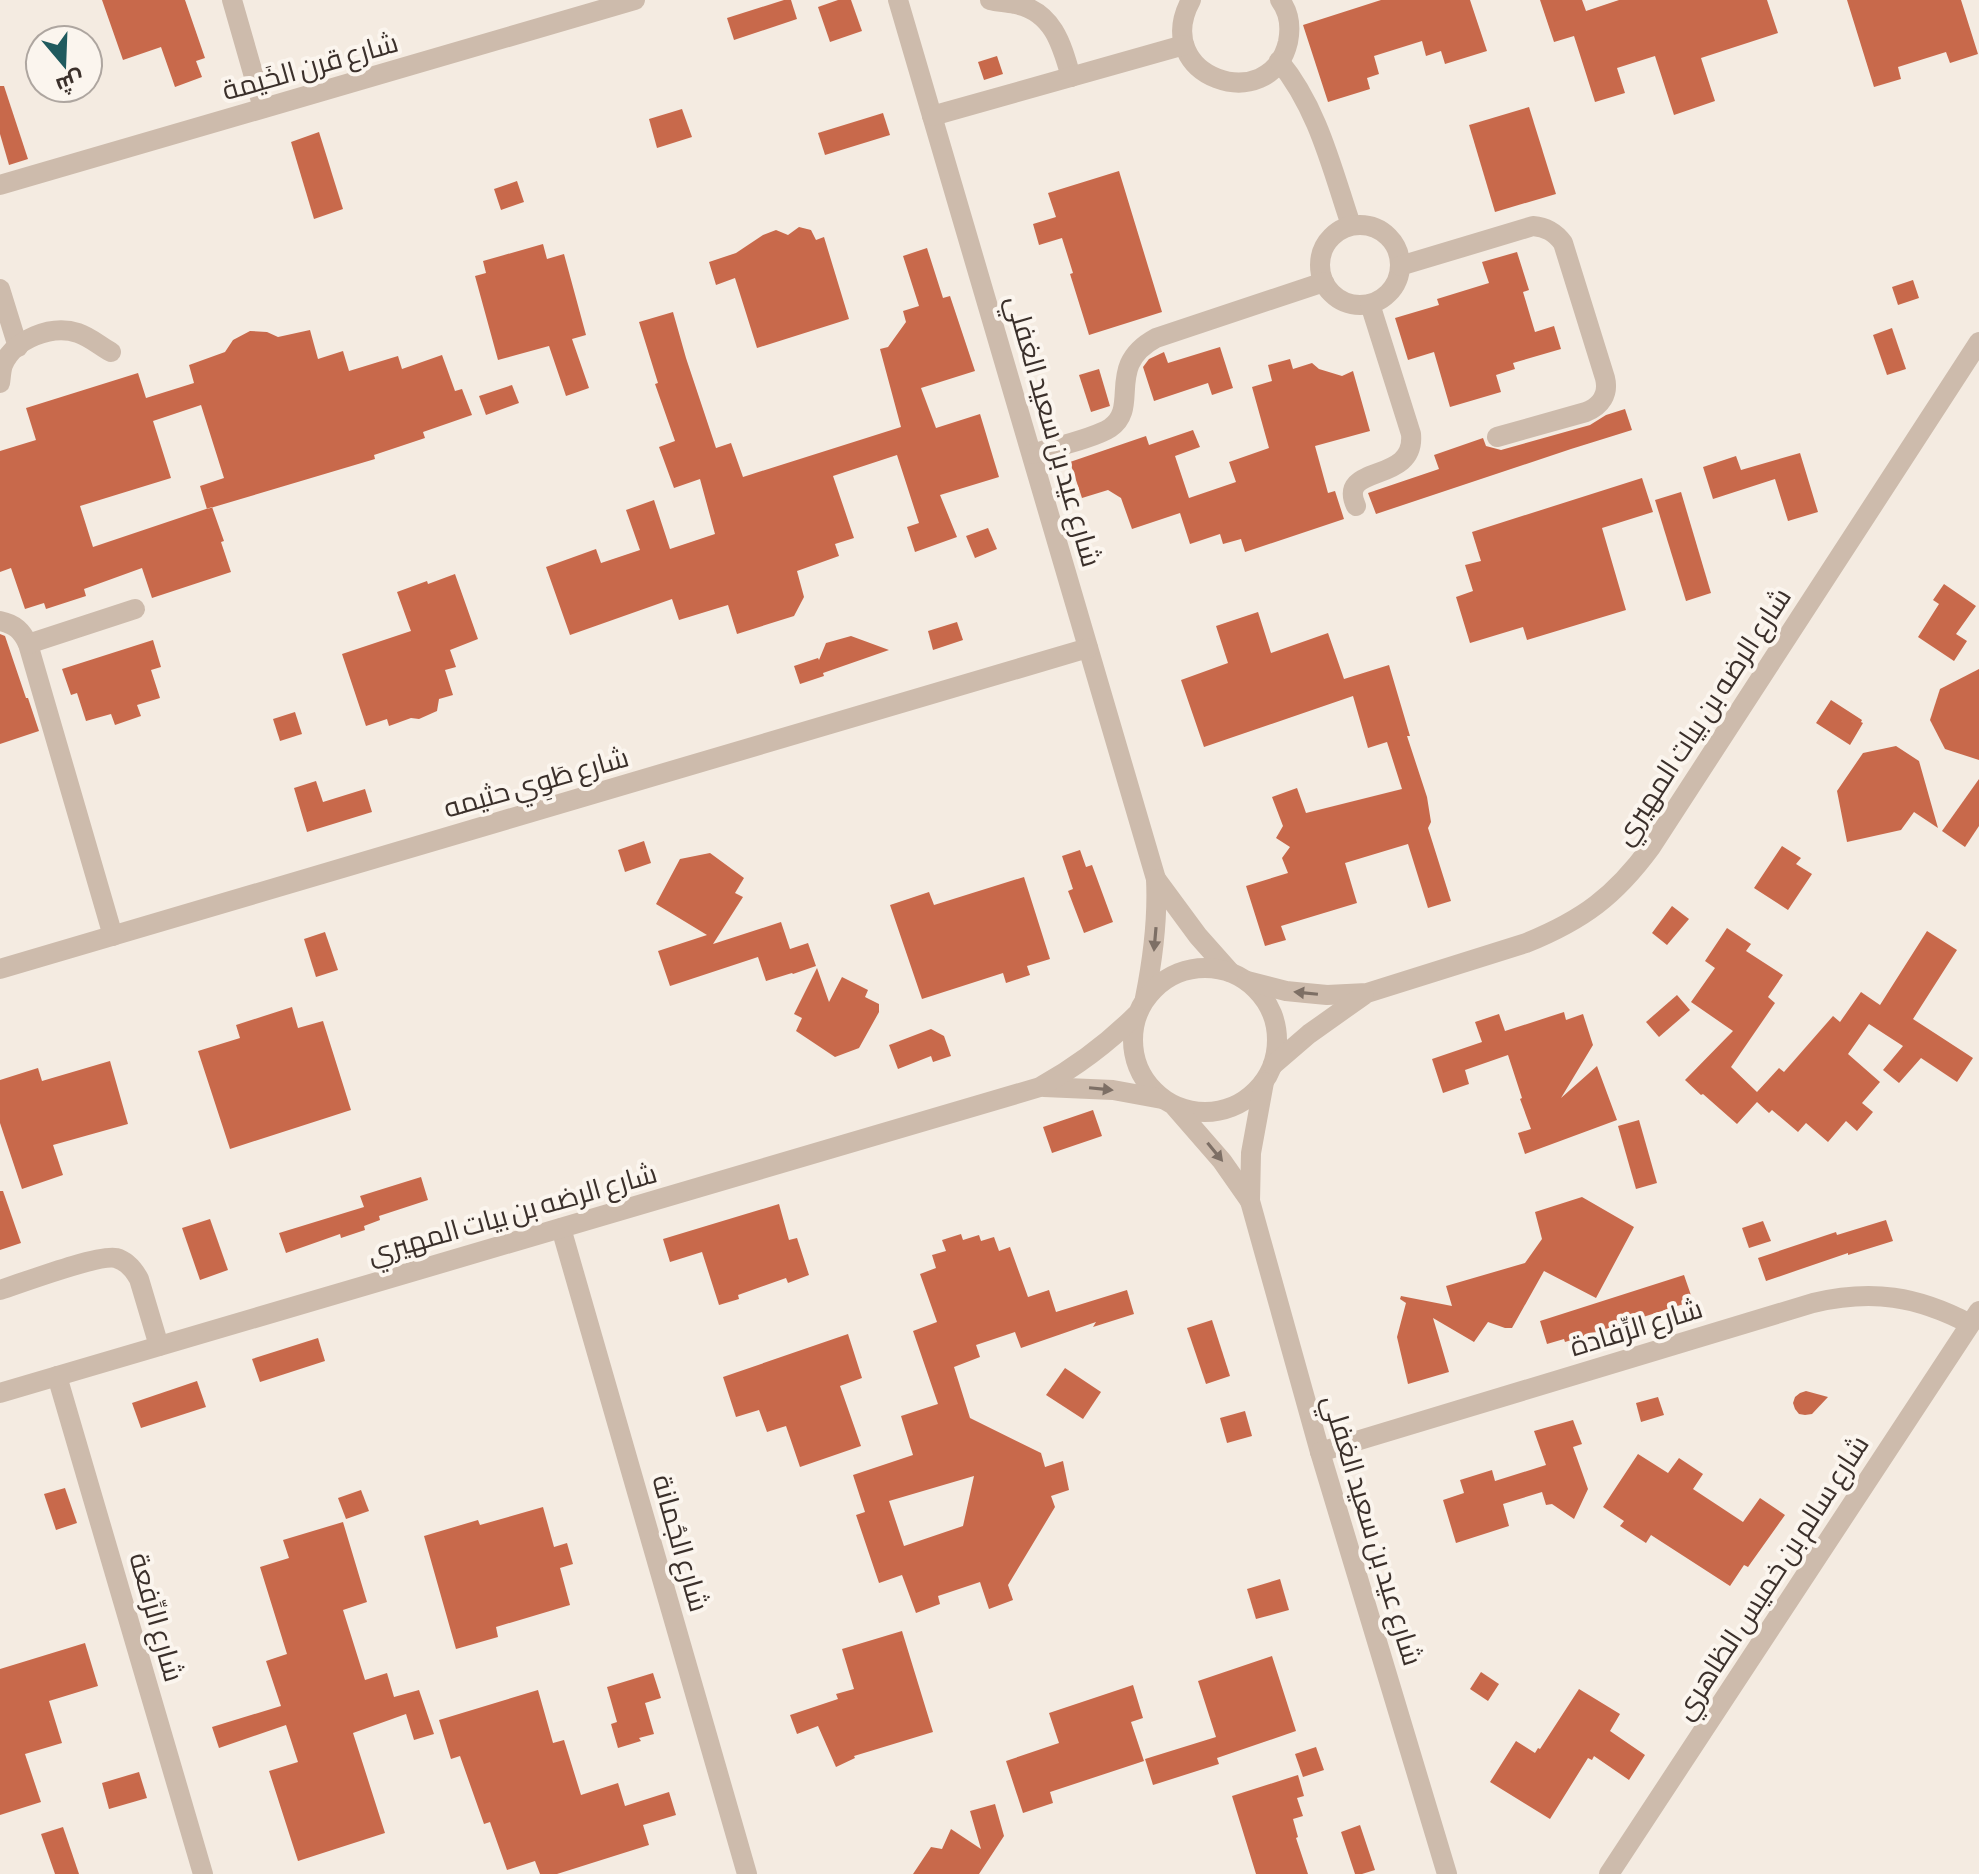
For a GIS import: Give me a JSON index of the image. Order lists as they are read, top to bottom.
{
  "streets": {
    "street": [
      "شارع قرن الخَيمة",
      "شارع عيد بن سعيد الغفلي",
      "شارع الرضه بن بيات المهيري",
      "شارع طَوِي حثيمه",
      "شارع الرِّفادة",
      "شارع الجُمانة",
      "شارع سالم بن خميس الظاهري",
      "شارع الرِّفعة"
    ]
  },
  "crossings": [
    ["شارع عيد بن سعيد الغفلي", "شارع الرضه بن بيات المهيري"],
    ["شارع عيد بن سعيد الغفلي", "شارع طَوِي حثيمه"],
    ["شارع عيد بن سعيد الغفلي", "شارع الرِّفادة"],
    ["شارع الرضه بن بيات المهيري", "شارع الجُمانة"],
    ["شارع الرضه بن بيات المهيري", "شارع الرِّفعة"],
    ["شارع الرِّفادة", "شارع سالم بن خميس الظاهري"]
  ],
  "north": "bottom"
}
